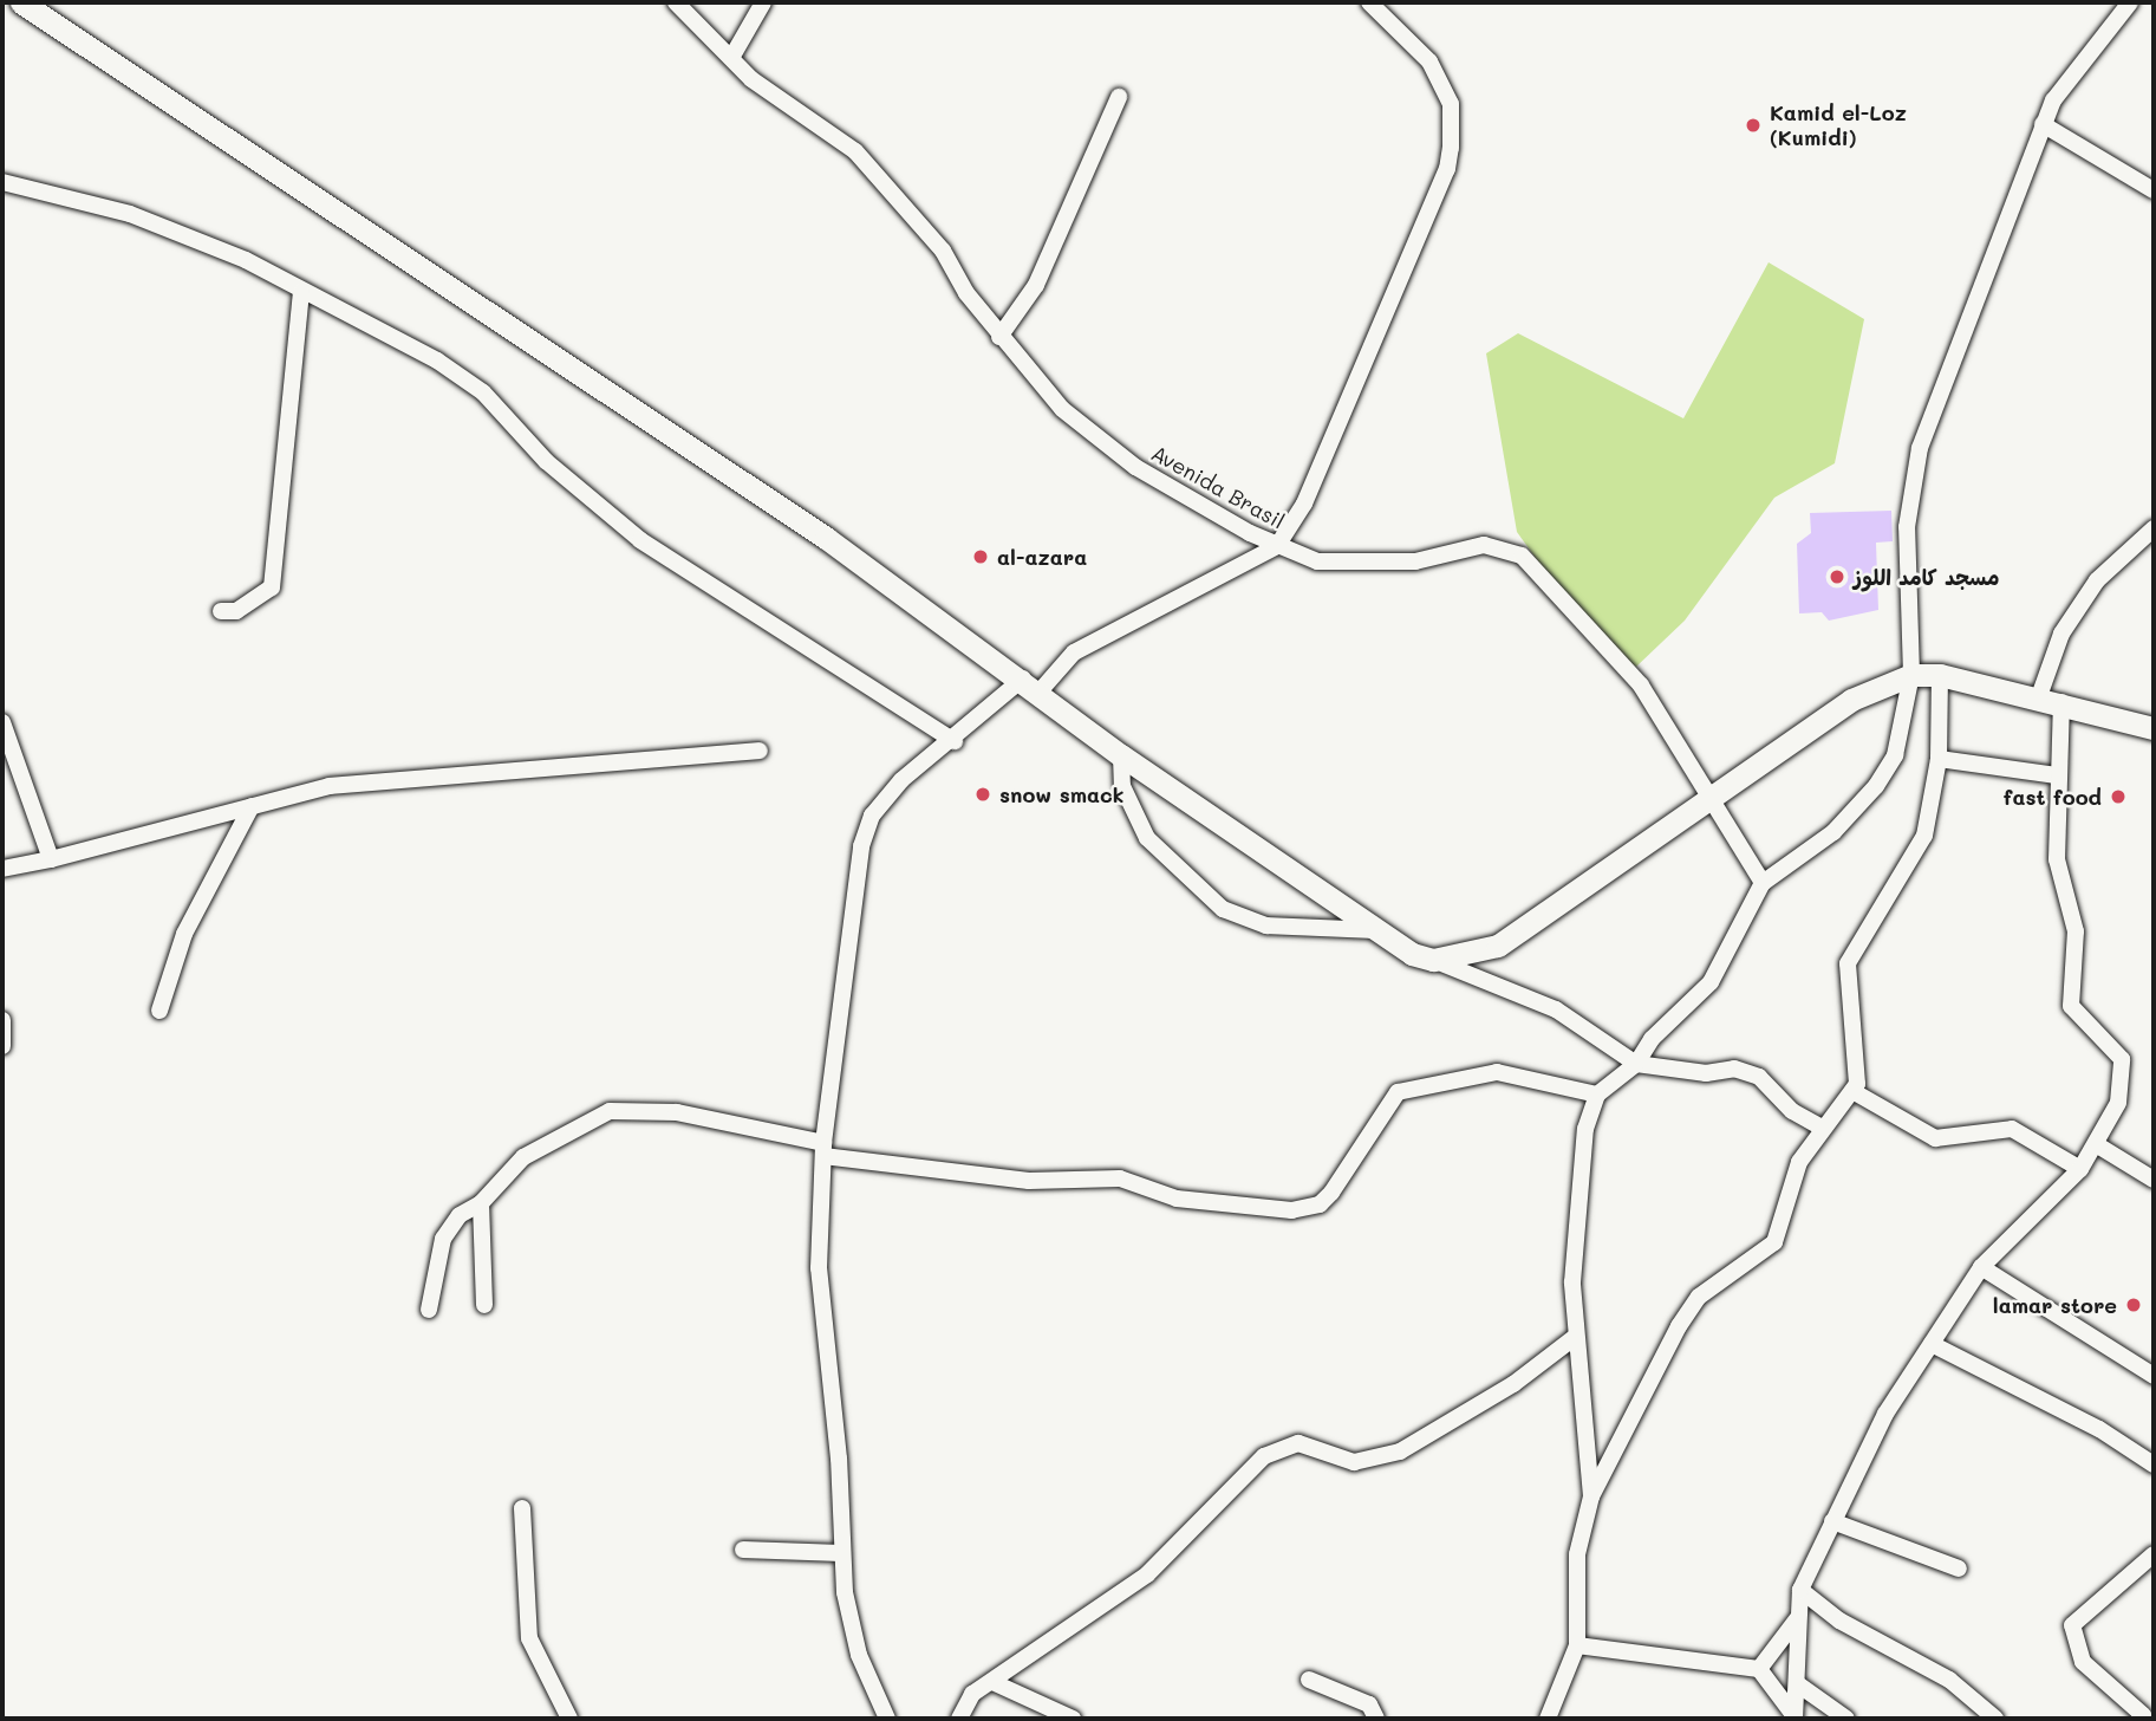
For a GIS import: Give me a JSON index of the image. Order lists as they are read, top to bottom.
{
  "streets": {
    "street": ["Avenida Brasil"]
  },
  "places": [
    "Kamid el-Loz (Kumidi)",
    "al-azara",
    "مسجد كامد اللوز",
    "snow smack",
    "fast food",
    "lamar store"
  ]
}
